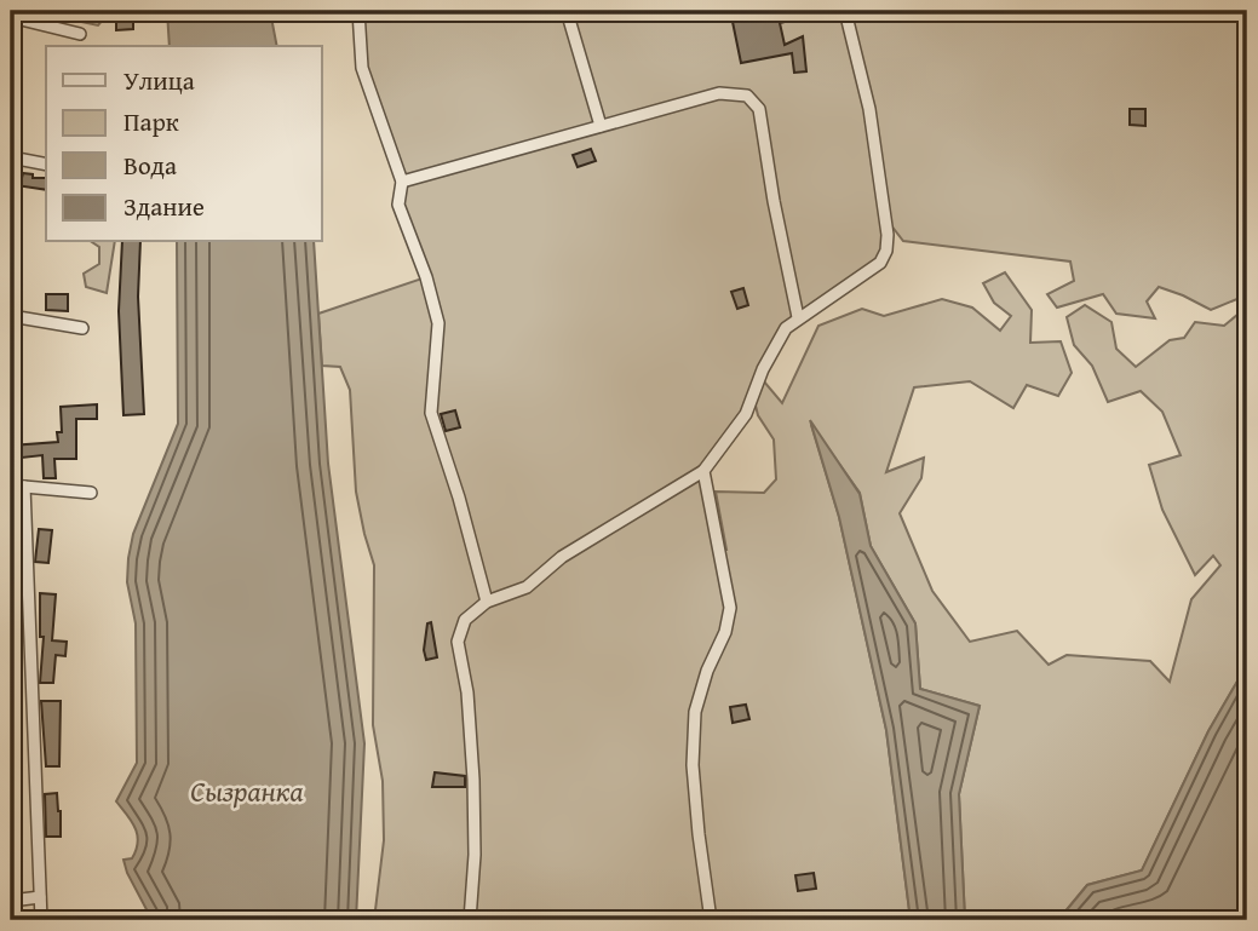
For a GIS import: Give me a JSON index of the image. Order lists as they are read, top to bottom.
{
  "water": ["Сызранка"],
  "legend": [
    "Улица",
    "Парк",
    "Вода",
    "Здание"
  ]
}
